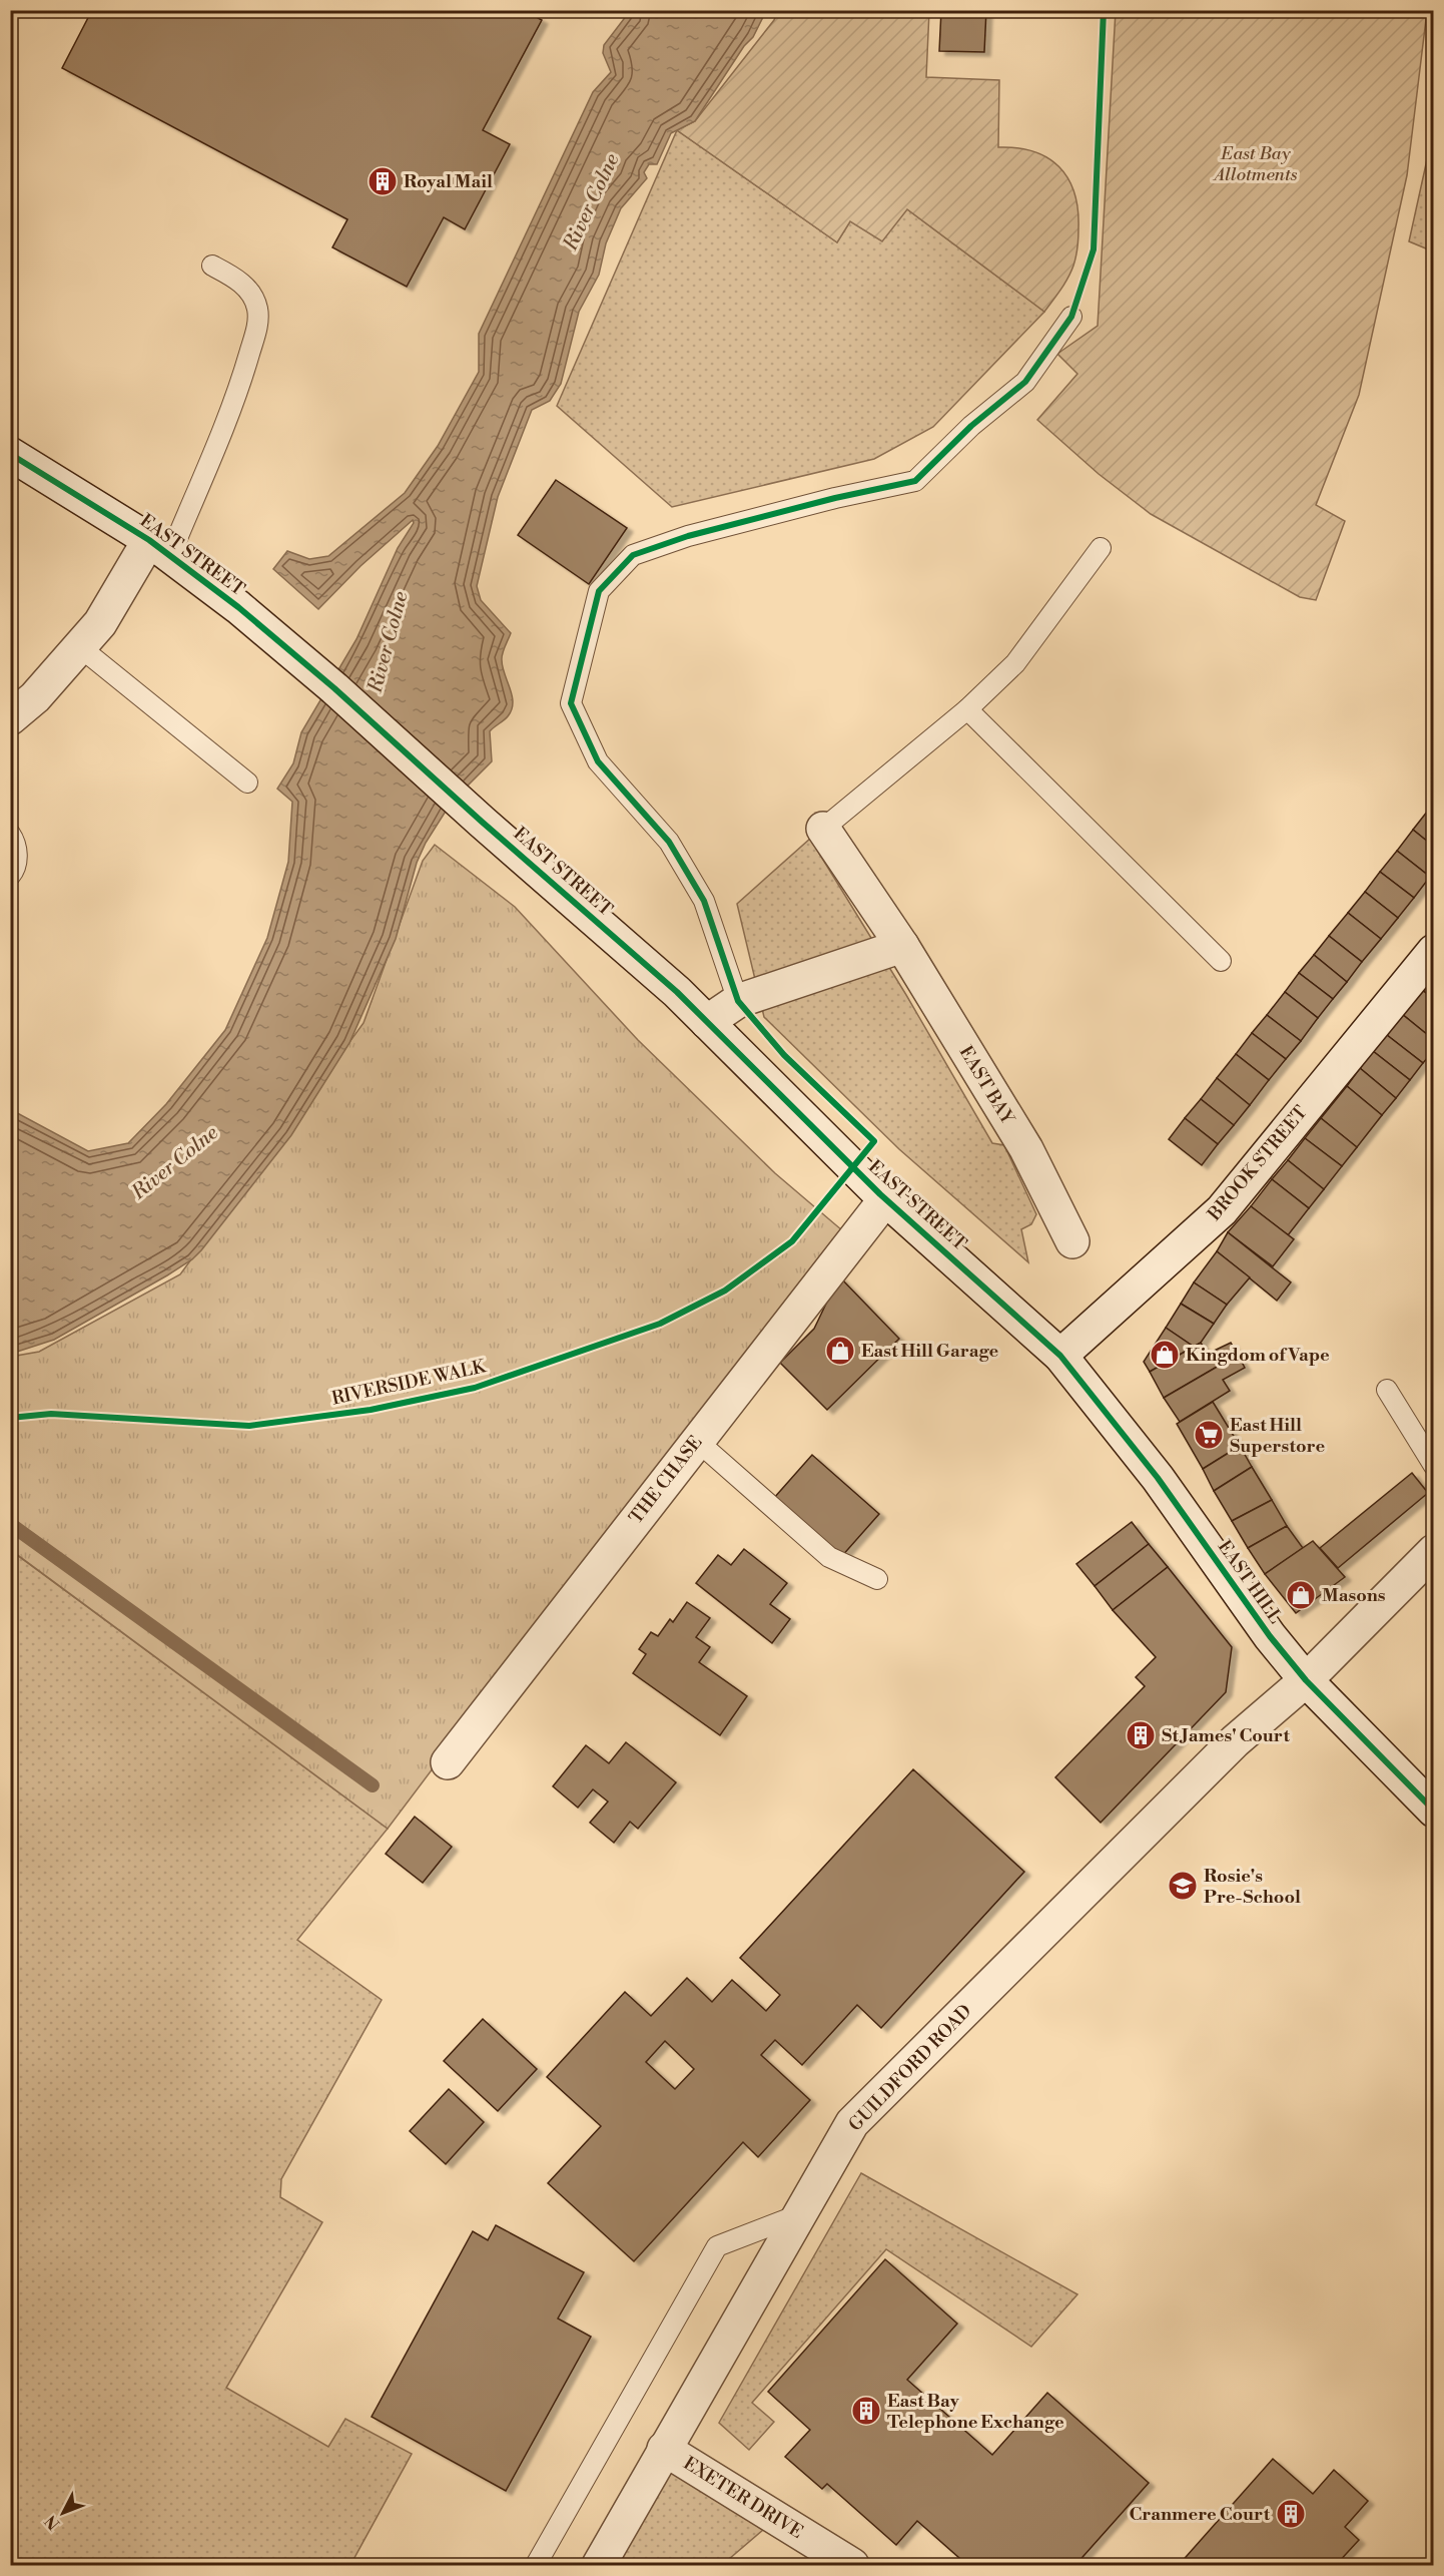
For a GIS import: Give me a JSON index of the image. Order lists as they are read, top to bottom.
{
  "streets": {
    "street": [
      "EAST STREET",
      "EAST BAY",
      "BROOK STREET",
      "THE CHASE",
      "EAST HILL",
      "GUILDFORD ROAD",
      "EXETER DRIVE"
    ],
    "cycle path": ["RIVERSIDE WALK"]
  },
  "crossings": [
    ["EAST STREET", "BROOK STREET"],
    ["EAST STREET", "THE CHASE"],
    ["EAST STREET", "EAST HILL"],
    ["BROOK STREET", "EAST HILL"],
    ["EAST HILL", "GUILDFORD ROAD"],
    ["GUILDFORD ROAD", "EXETER DRIVE"]
  ],
  "water": ["River Colne"],
  "parks": ["East Bay Allotments"],
  "places": {
    "building": [
      "Royal Mail",
      "St James' Court",
      "East Bay Telephone Exchange",
      "Cranmere Court"
    ],
    "shop": ["East Hill Garage", "Kingdom of Vape", "Masons"],
    "supermarket": ["East Hill Superstore"],
    "school or university": ["Rosie's Pre-School"]
  },
  "north": "bottom left"
}
